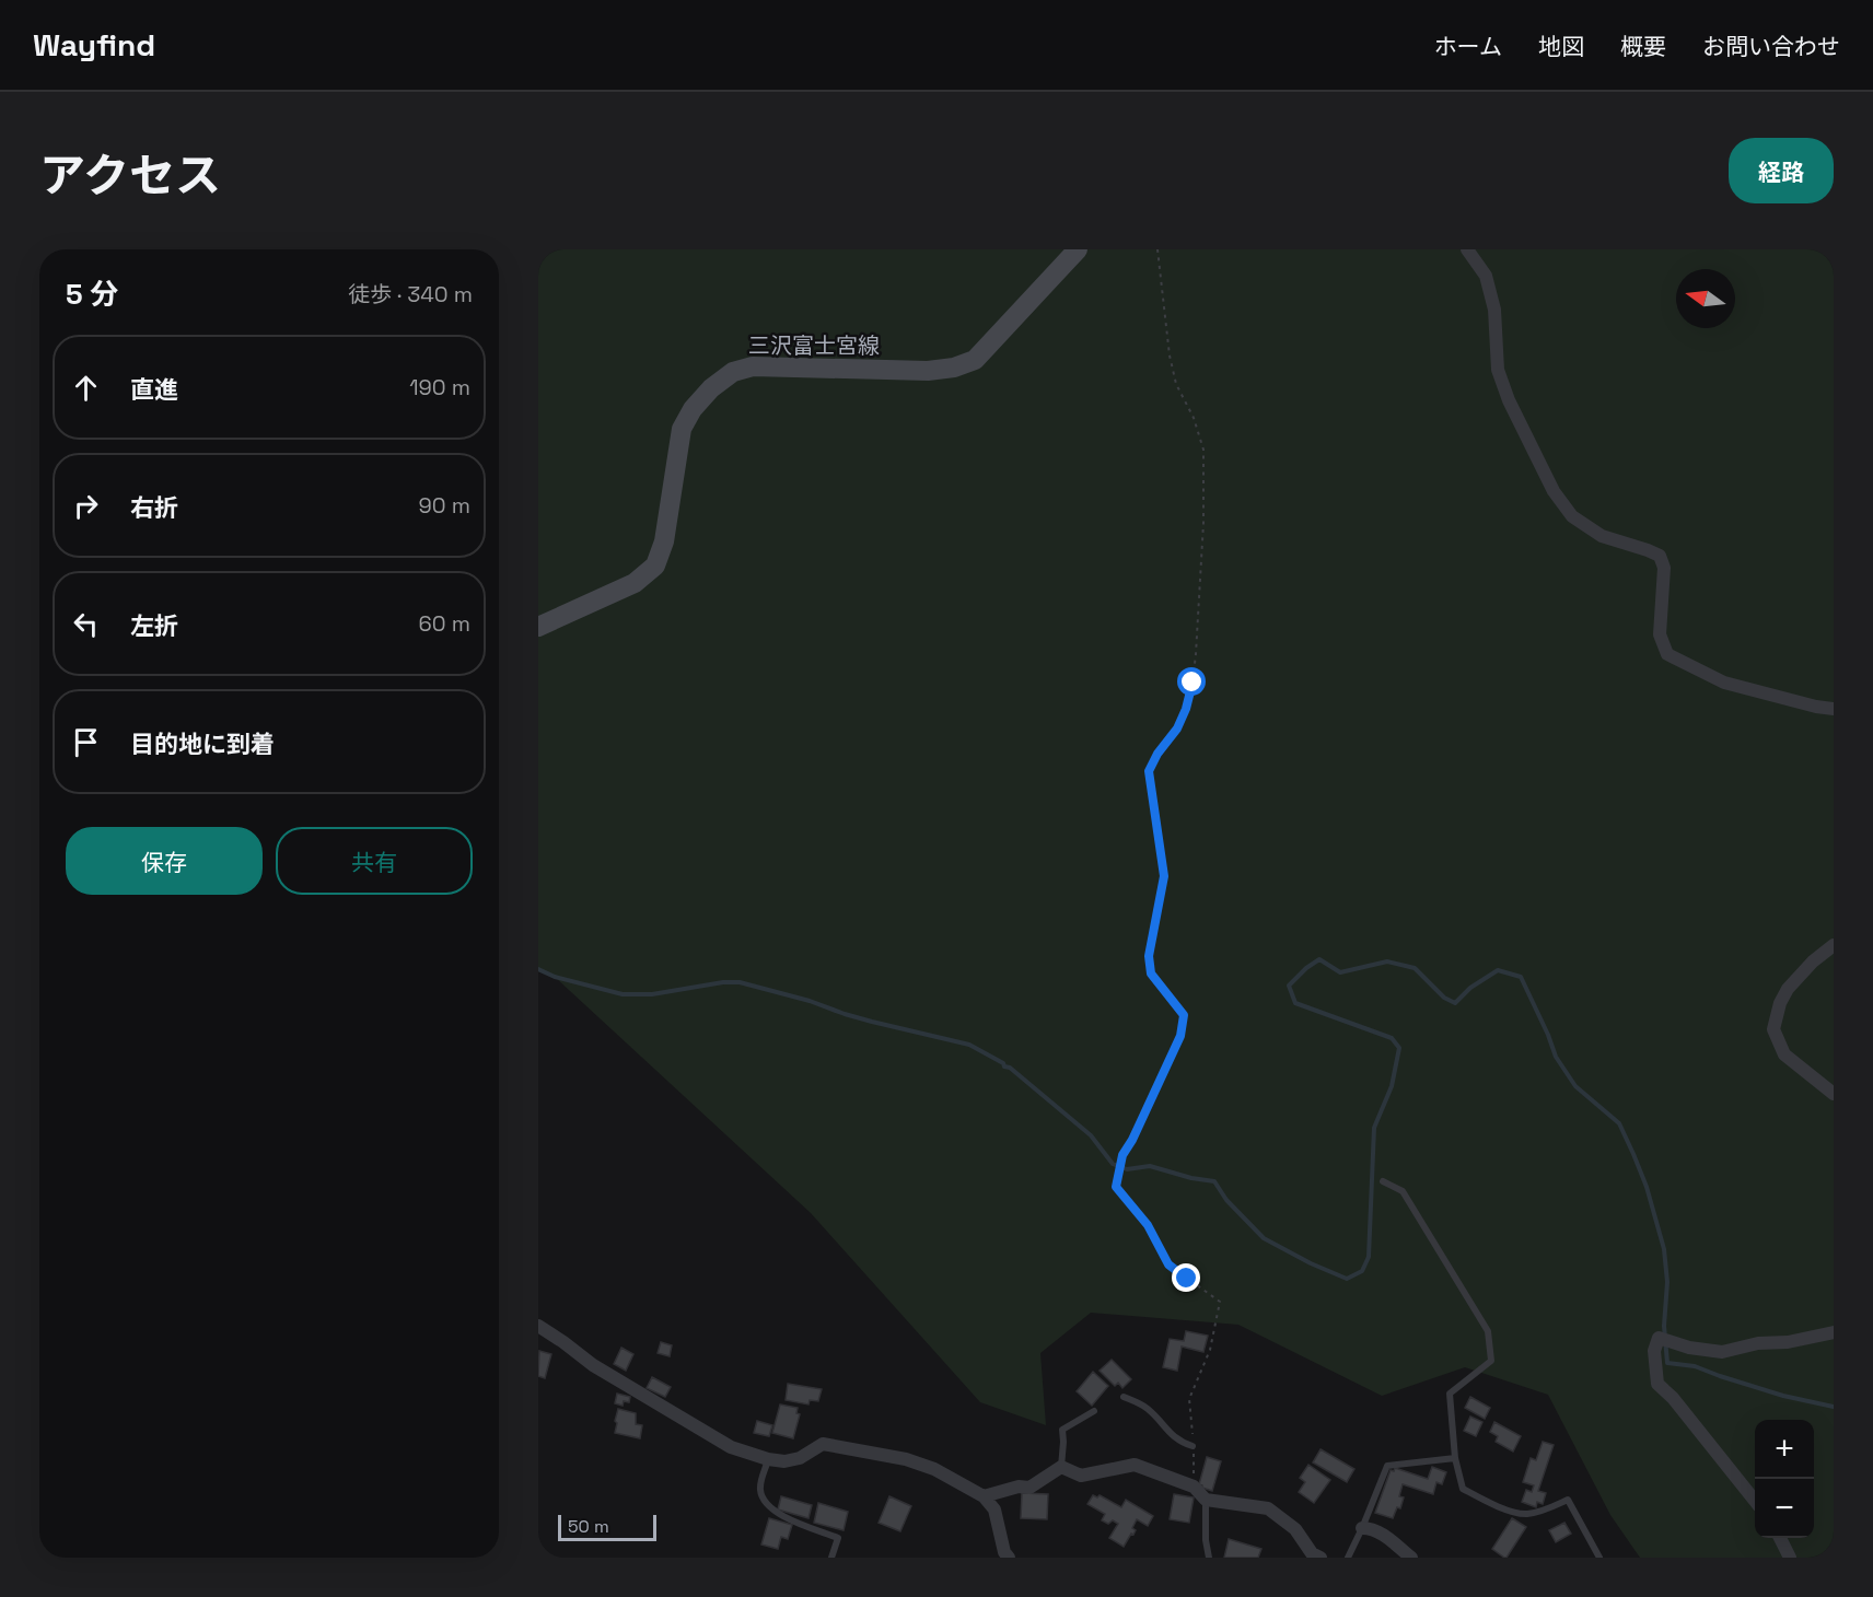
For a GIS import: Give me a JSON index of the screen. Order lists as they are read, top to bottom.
{
  "streets": {
    "main road": ["三沢富士宮線"]
  },
  "scale_bar": "50 m",
  "north": "left",
  "page": {
    "header": "Wayfind",
    "nav": [
      "ホーム",
      "地図",
      "概要",
      "お問い合わせ"
    ],
    "title": "アクセス",
    "buttons": [
      "経路",
      ["保存", "共有"]
    ],
    "heading": ["5 分", "徒歩 · 340 m"],
    "list": [
      ["直進", "190 m"],
      ["右折", "90 m"],
      ["左折", "60 m"],
      "目的地に到着"
    ],
    "map_buttons": ["+", "−"],
    "scale": "50 m"
  }
}
